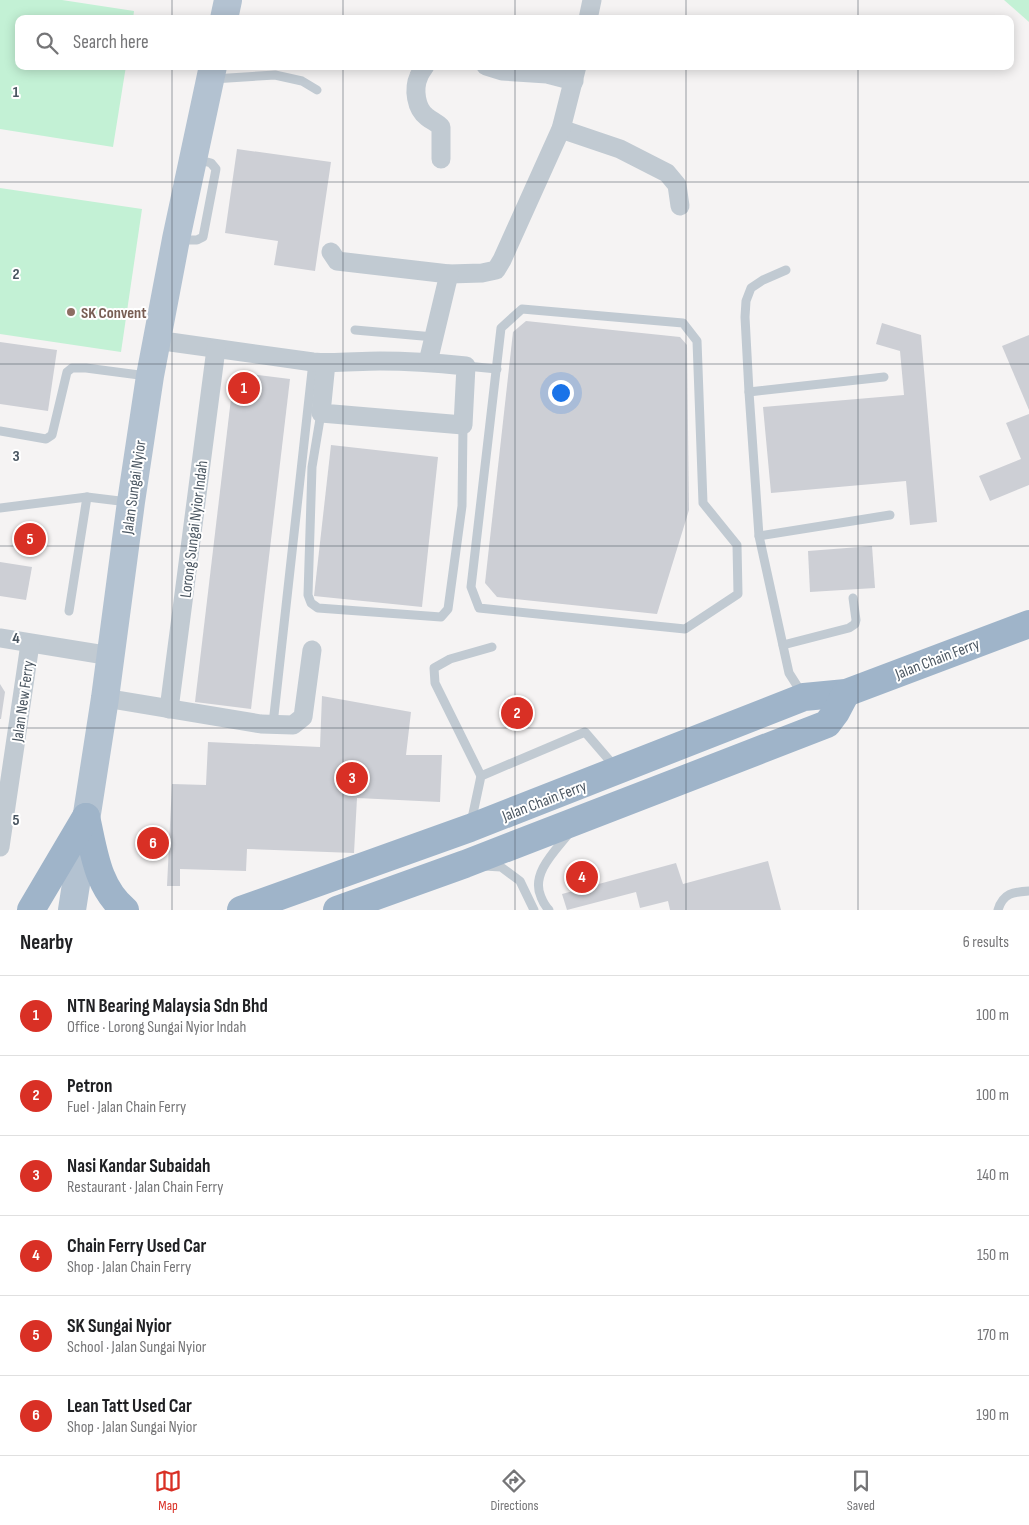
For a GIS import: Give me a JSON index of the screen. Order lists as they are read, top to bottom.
{
  "streets": {
    "highway": ["Jalan Chain Ferry"],
    "main road": ["Jalan Sungai Nyior"],
    "street": ["Lorong Sungai Nyior Indah", "Jalan New Ferry"]
  },
  "places": ["SK Convent"],
  "page": {
    "search": "Search here",
    "pins": [
      "1",
      "5",
      "2",
      "3",
      "6",
      "4"
    ],
    "heading": ["Nearby", "6 results"],
    "list": [
      {
        "mark": "1",
        "name": "NTN Bearing Malaysia Sdn Bhd",
        "note": "Office · Lorong Sungai Nyior Indah",
        "value": "100 m"
      },
      {
        "mark": "2",
        "name": "Petron",
        "note": "Fuel · Jalan Chain Ferry",
        "value": "100 m"
      },
      {
        "mark": "3",
        "name": "Nasi Kandar Subaidah",
        "note": "Restaurant · Jalan Chain Ferry",
        "value": "140 m"
      },
      {
        "mark": "4",
        "name": "Chain Ferry Used Car",
        "note": "Shop · Jalan Chain Ferry",
        "value": "150 m"
      },
      {
        "mark": "5",
        "name": "SK Sungai Nyior",
        "note": "School · Jalan Sungai Nyior",
        "value": "170 m"
      },
      {
        "mark": "6",
        "name": "Lean Tatt Used Car",
        "note": "Shop · Jalan Sungai Nyior",
        "value": "190 m"
      }
    ],
    "nav": ["Map", "Directions", "Saved"]
  },
  "grid": {
    "rows": [
      "1",
      "2",
      "3",
      "4",
      "5"
    ]
  }
}
